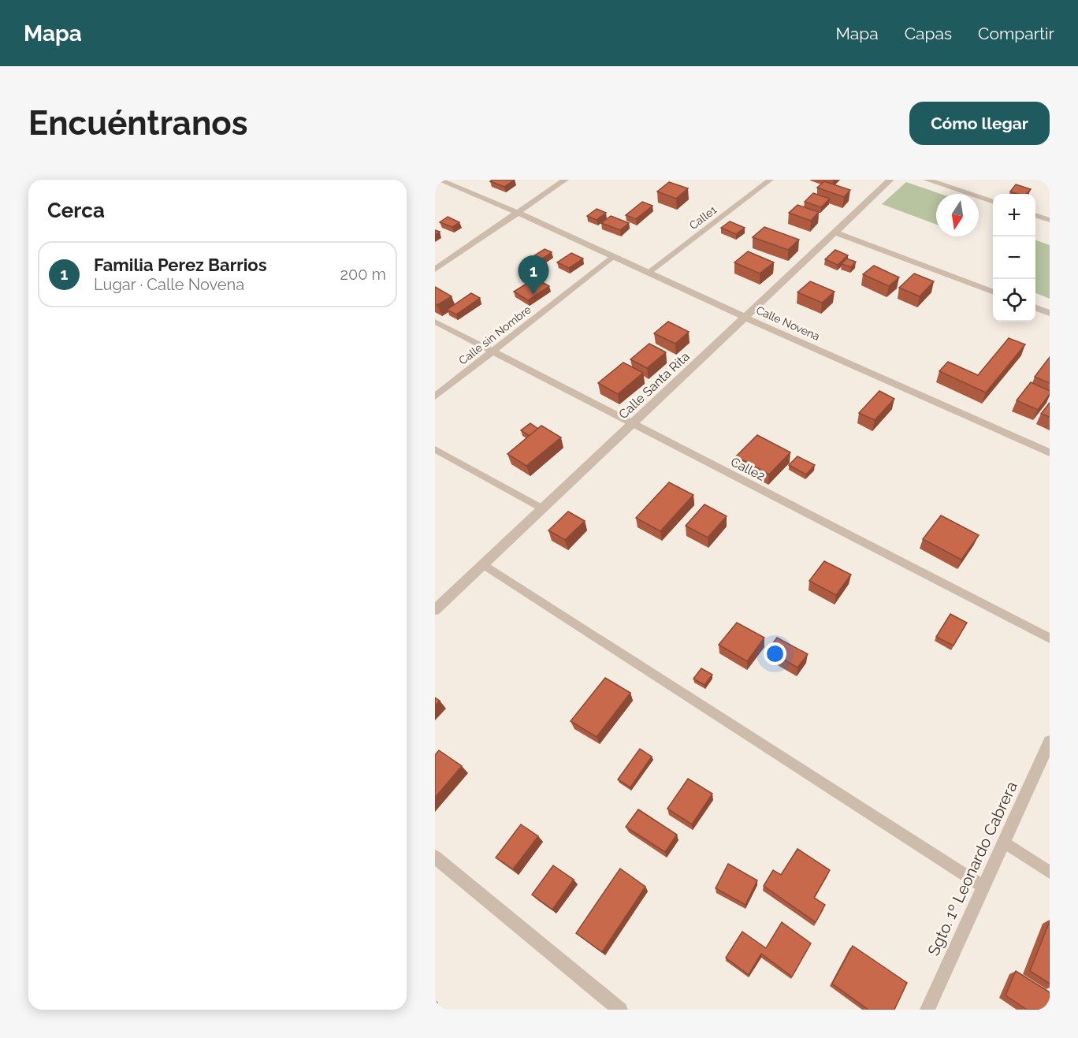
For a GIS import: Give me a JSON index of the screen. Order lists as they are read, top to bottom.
{
  "streets": {
    "street": ["Calle Novena", "Calle Santa Rita", "Sgto. 1º Leonardo Cabrera"],
    "lane": ["Calle1", "Calle sin Nombre", "Calle2"]
  },
  "crossings": [
    ["Calle1", "Calle Novena"],
    ["Calle Novena", "Calle sin Nombre"],
    ["Calle Novena", "Calle Santa Rita"],
    ["Calle sin Nombre", "Calle2"],
    ["Calle Santa Rita", "Calle2"]
  ],
  "north": "bottom",
  "page": {
    "header": "Mapa",
    "nav": ["Mapa", "Capas", "Compartir"],
    "buttons": "Cómo llegar",
    "title": "Encuéntranos",
    "heading": "Cerca",
    "map_buttons": ["+", "−"],
    "list": [
      {
        "mark": "1",
        "name": "Familia Perez Barrios",
        "note": "Lugar · Calle Novena",
        "value": "200 m"
      }
    ],
    "pins": "1"
  }
}
